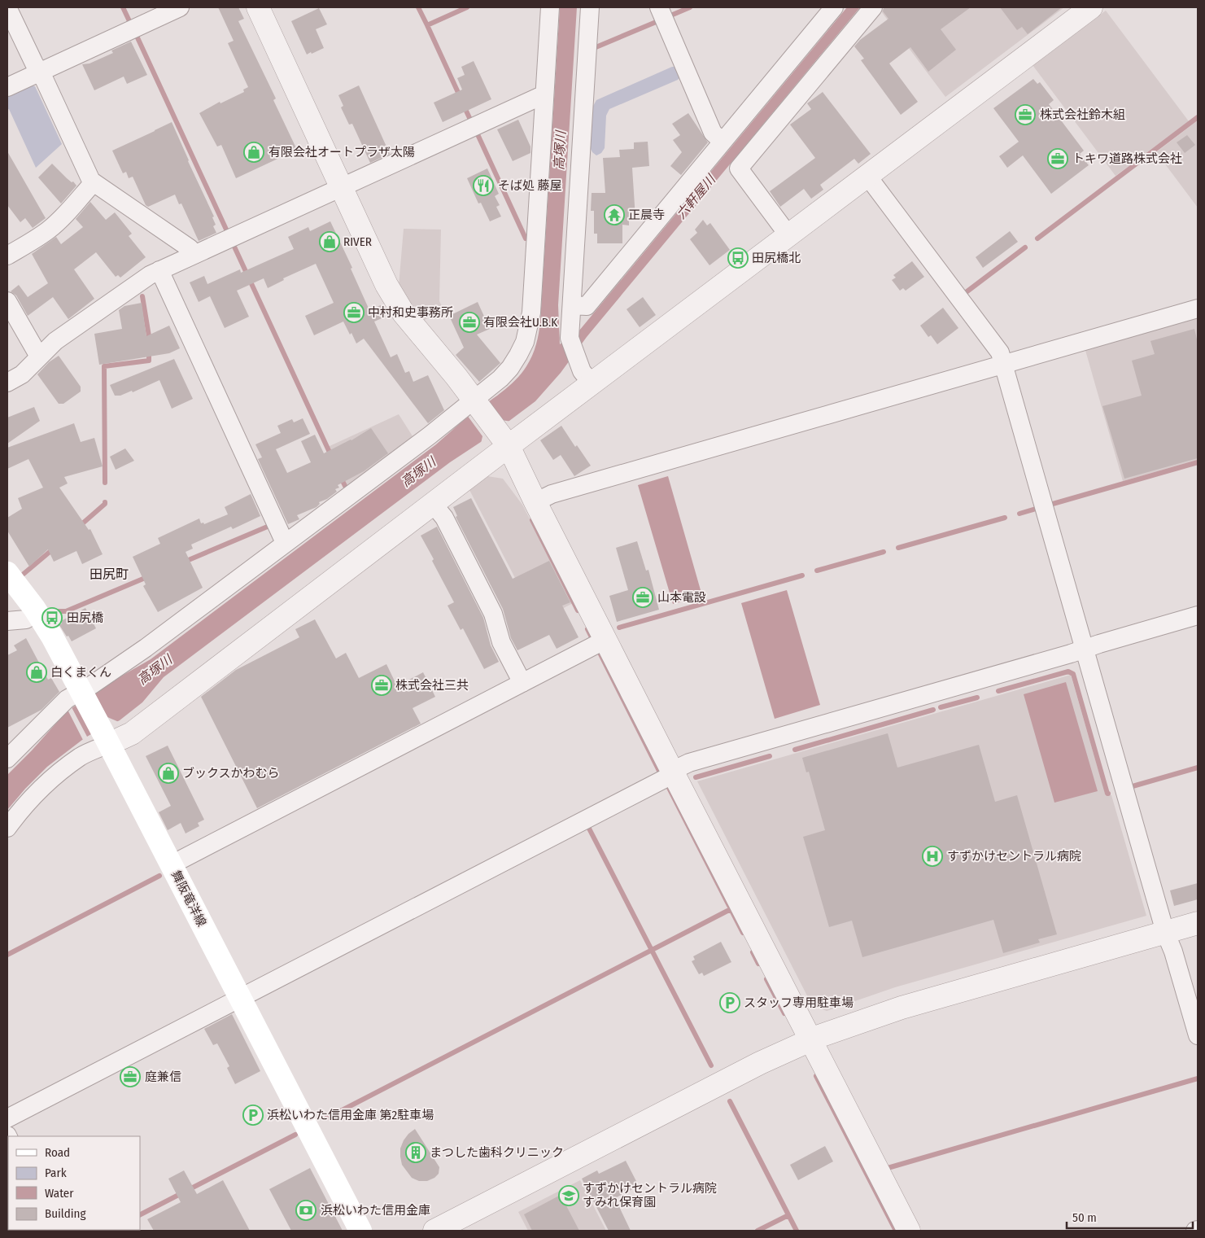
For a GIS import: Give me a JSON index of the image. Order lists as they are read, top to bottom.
{
  "streets": {
    "main road": ["舞阪竜洋線"]
  },
  "districts": ["田尻町"],
  "water": ["高塚川", "六軒屋川"],
  "places": {
    "office": [
      "株式会社鈴木組",
      "トキワ道路株式会社",
      "中村和史事務所",
      "有限会社U.B.K",
      "山本電設",
      "株式会社三共",
      "庭兼信"
    ],
    "shop": [
      "有限会社オートプラザ太陽",
      "RIVER",
      "白くまくん",
      "ブックスかわむら"
    ],
    "restaurant": ["そば処 藤屋"],
    "temple": ["正晨寺"],
    "bus stop": ["田尻橋北", "田尻橋"],
    "hospital": ["すずかけセントラル病院"],
    "parking": ["スタッフ専用駐車場", "浜松いわた信用金庫 第2駐車場"],
    "building": ["まつした歯科クリニック"],
    "school or university": ["すずかけセントラル病院 すみれ保育園"],
    "bank": ["浜松いわた信用金庫"]
  },
  "legend": [
    "Road",
    "Park",
    "Water",
    "Building"
  ],
  "scale_bar": "50 m"
}
